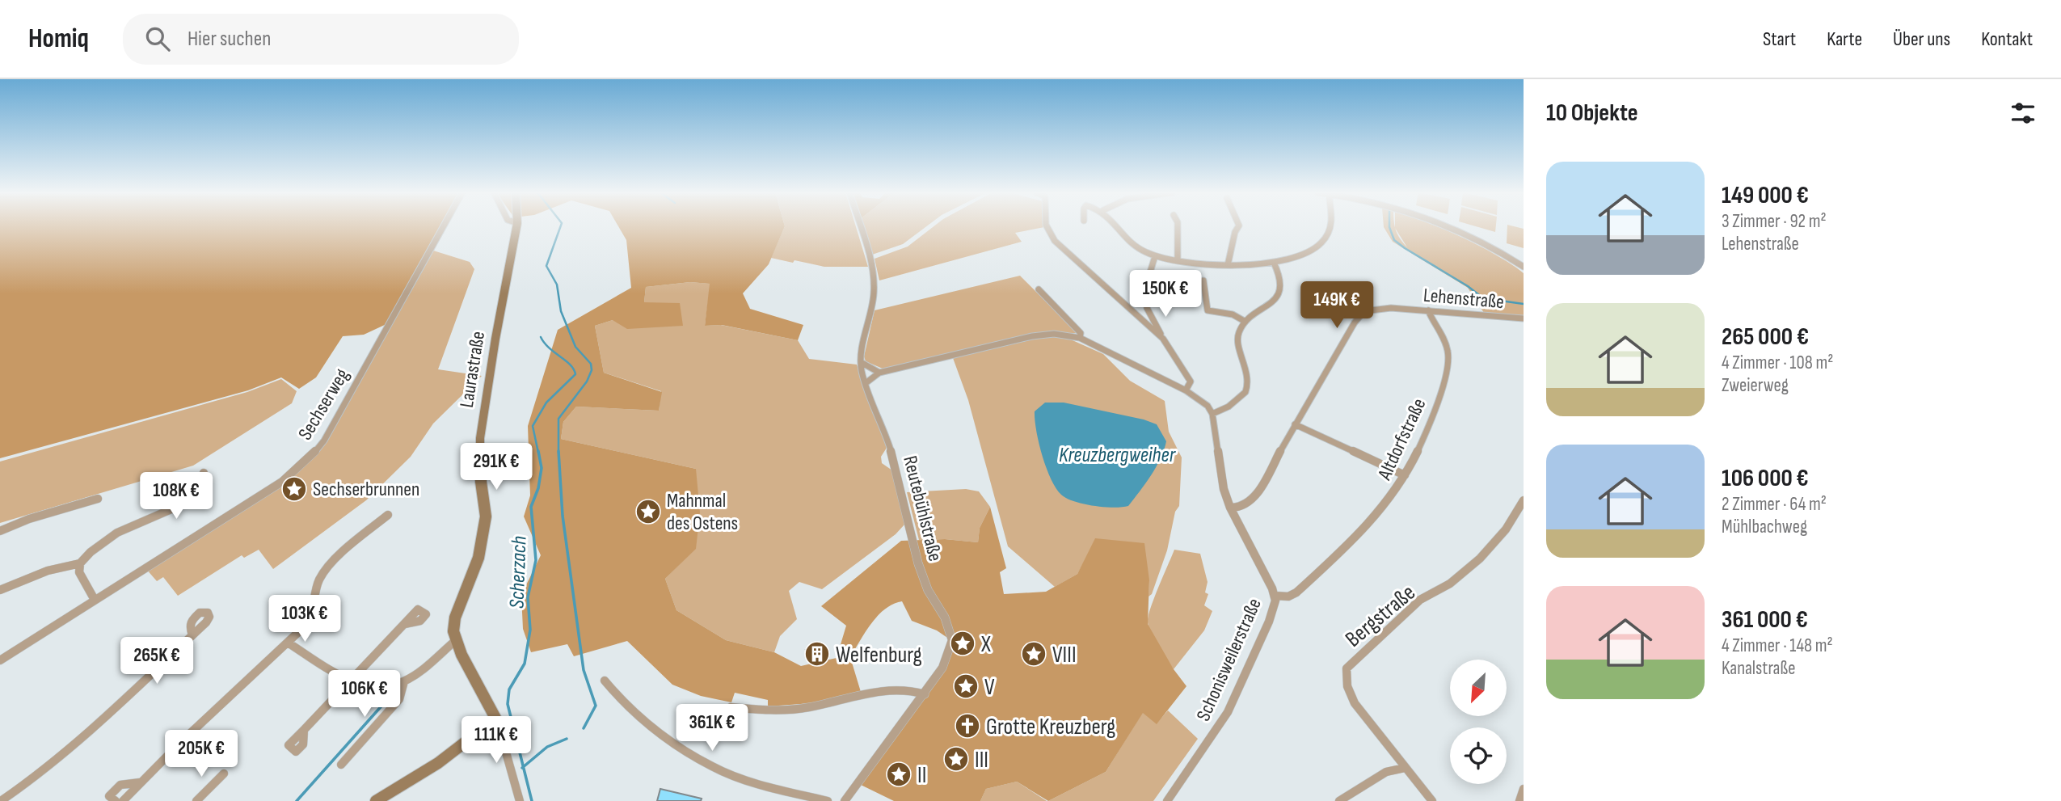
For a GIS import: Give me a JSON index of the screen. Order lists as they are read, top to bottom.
{
  "streets": {
    "street": [
      "Lehenstraße",
      "Laurastraße",
      "Sechserweg",
      "Altdorfstraße",
      "Reutebühlstraße",
      "Bergstraße",
      "Schonisweilerstraße"
    ]
  },
  "crossings": [
    ["Lehenstraße", "Altdorfstraße"],
    ["Lehenstraße", "Schonisweilerstraße"],
    ["Altdorfstraße", "Schonisweilerstraße"]
  ],
  "water": ["Kreuzbergweiher", "Scherzach"],
  "places": {
    "place": [
      "Sechserbrunnen",
      "Mahnmal des Ostens",
      "X",
      "VIII",
      "V",
      "III",
      "II"
    ],
    "building": ["Welfenburg"],
    "church": ["Grotte Kreuzberg"]
  },
  "north": "bottom left",
  "page": {
    "header": "Homiq",
    "search": "Hier suchen",
    "nav": [
      "Start",
      "Karte",
      "Über uns",
      "Kontakt"
    ],
    "heading": "10 Objekte",
    "list": [
      {
        "name": "149 000 €",
        "note": "3 Zimmer · 92 m² · Lehenstraße"
      },
      {
        "name": "265 000 €",
        "note": "4 Zimmer · 108 m² · Zweierweg"
      },
      {
        "name": "106 000 €",
        "note": "2 Zimmer · 64 m² · Mühlbachweg"
      },
      {
        "name": "361 000 €",
        "note": "4 Zimmer · 148 m² · Kanalstraße"
      }
    ],
    "price": [
      "150K €",
      "149K €",
      "291K €",
      "108K €",
      "103K €",
      "265K €",
      "106K €",
      "361K €",
      "111K €",
      "205K €"
    ]
  }
}
